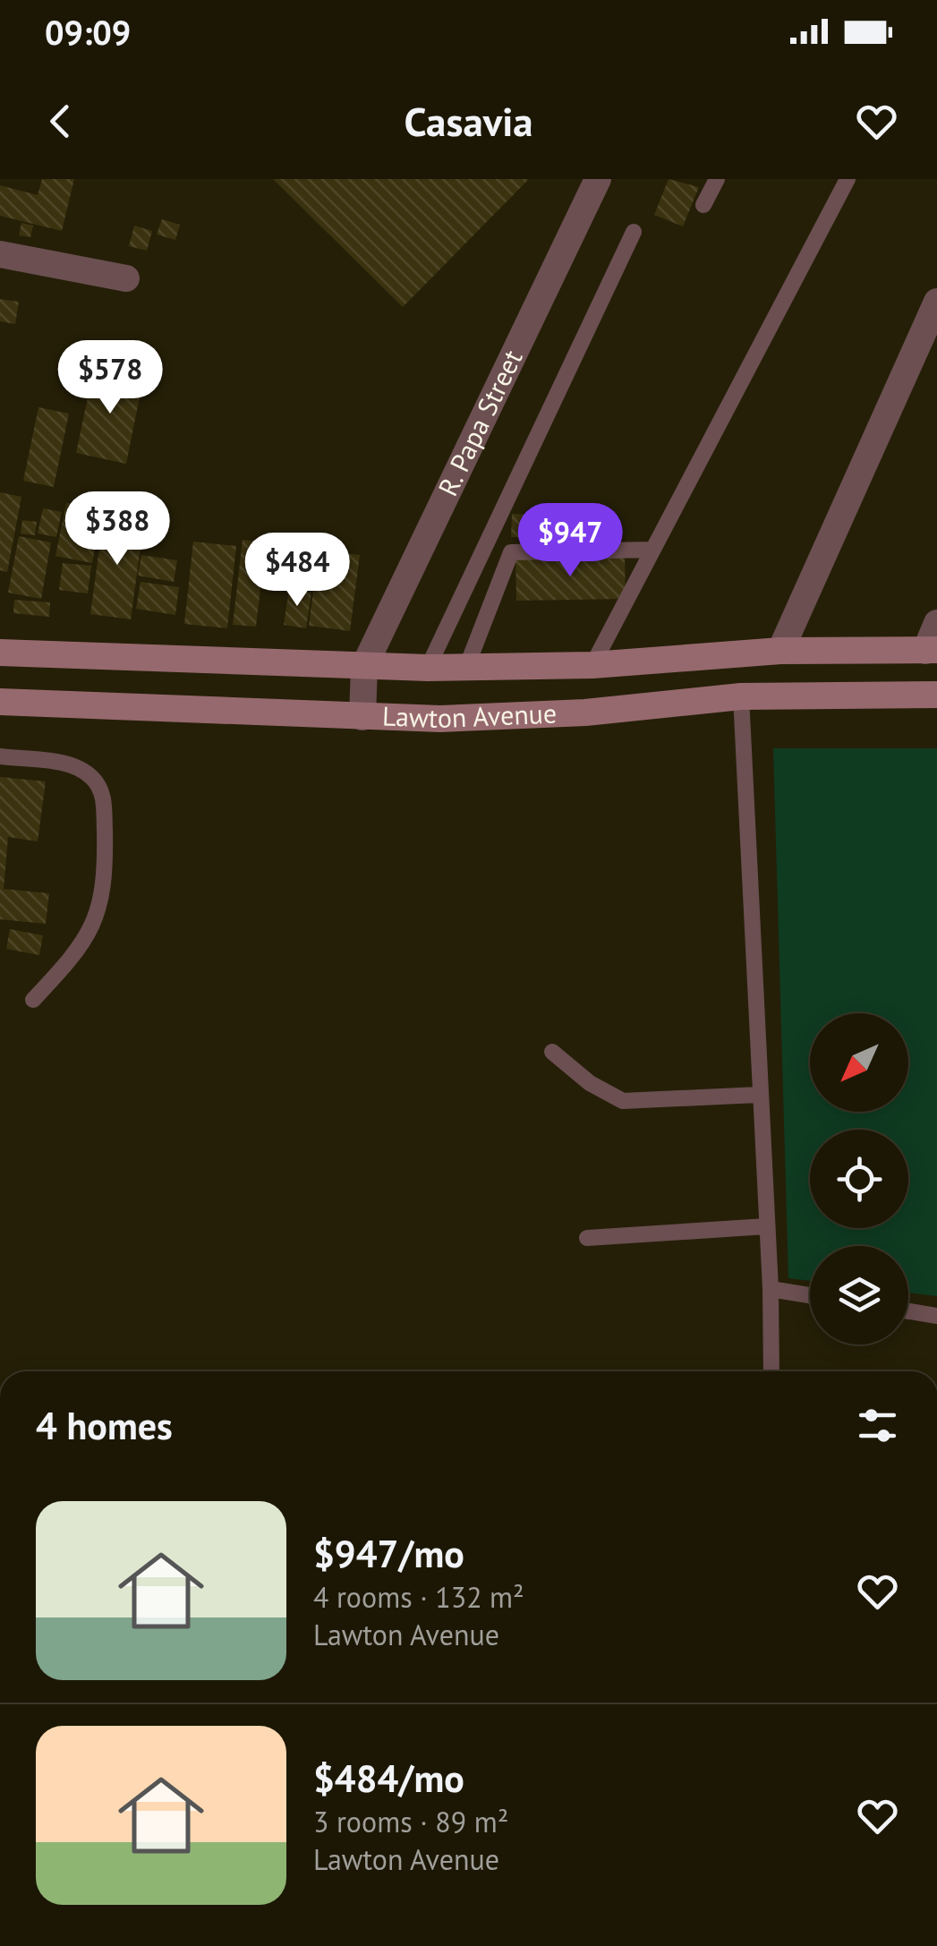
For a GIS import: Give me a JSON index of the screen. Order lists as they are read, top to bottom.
{
  "streets": {
    "main road": ["Lawton Avenue"],
    "street": ["R. Papa Street"]
  },
  "crossings": [
    ["R. Papa Street", "Lawton Avenue"]
  ],
  "north": "bottom left",
  "page": {
    "status": "09:09",
    "header": "Casavia",
    "price": [
      "$578",
      "$388",
      "$947",
      "$484"
    ],
    "heading": "4 homes",
    "list": [
      {
        "name": "$947/mo",
        "note": "4 rooms · 132 m² · Lawton Avenue"
      },
      {
        "name": "$484/mo",
        "note": "3 rooms · 89 m² · Lawton Avenue"
      }
    ]
  }
}
